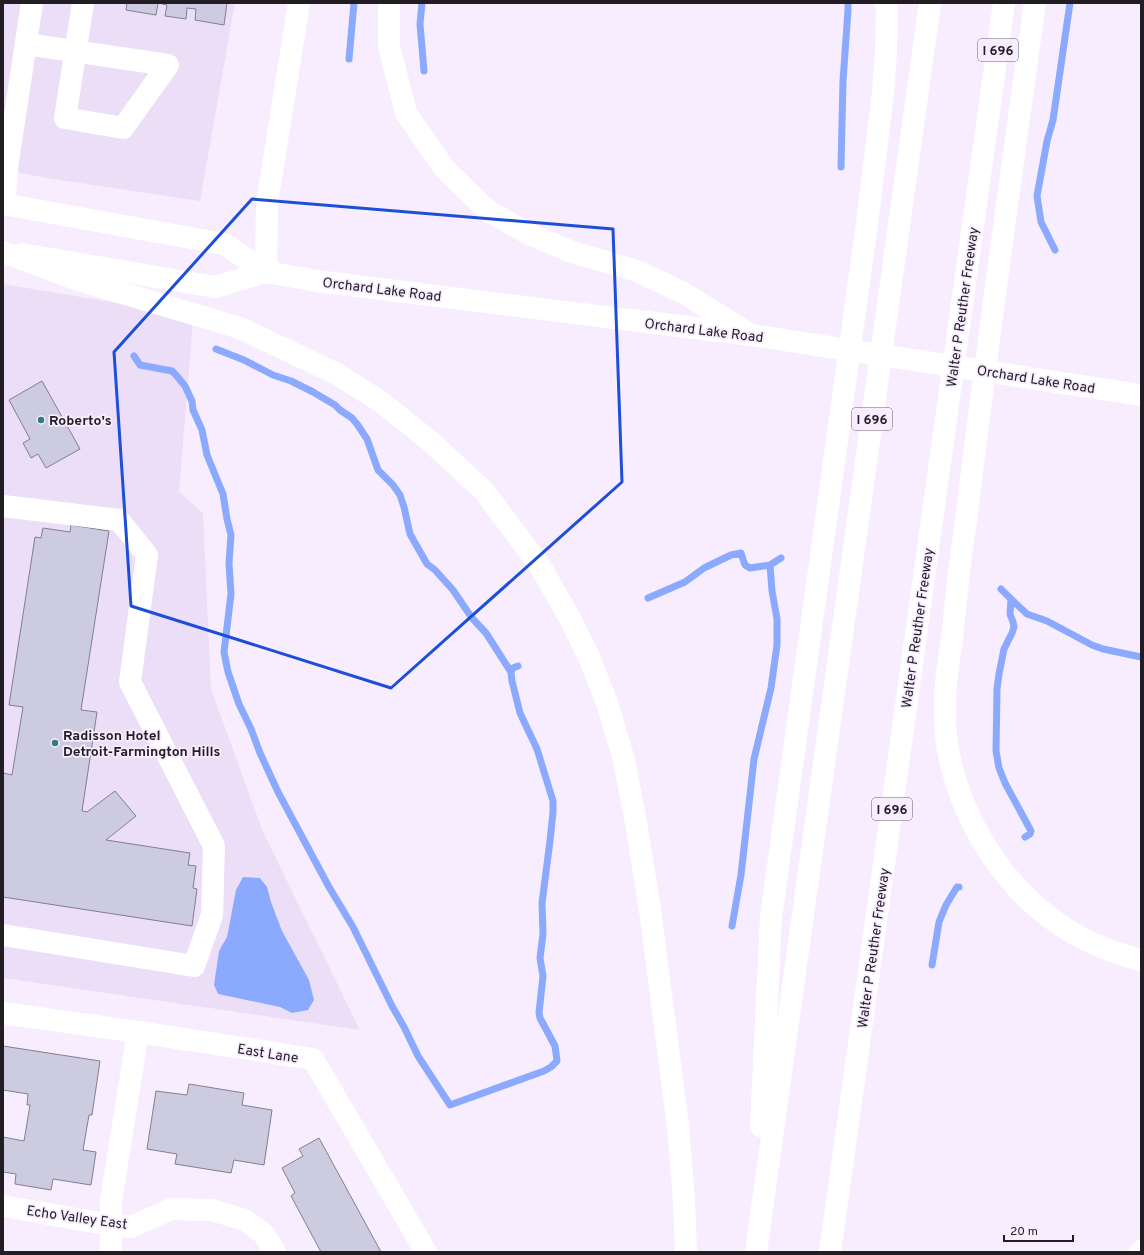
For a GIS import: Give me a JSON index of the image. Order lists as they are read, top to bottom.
{
  "streets": {
    "main road": [
      "I 696",
      "Orchard Lake Road",
      "Walter P Reuther Freeway",
      "East Lane",
      "Echo Valley East"
    ]
  },
  "places": ["Roberto's", "Radisson Hotel Detroit-Farmington Hills"],
  "scale_bar": "20 m"
}
